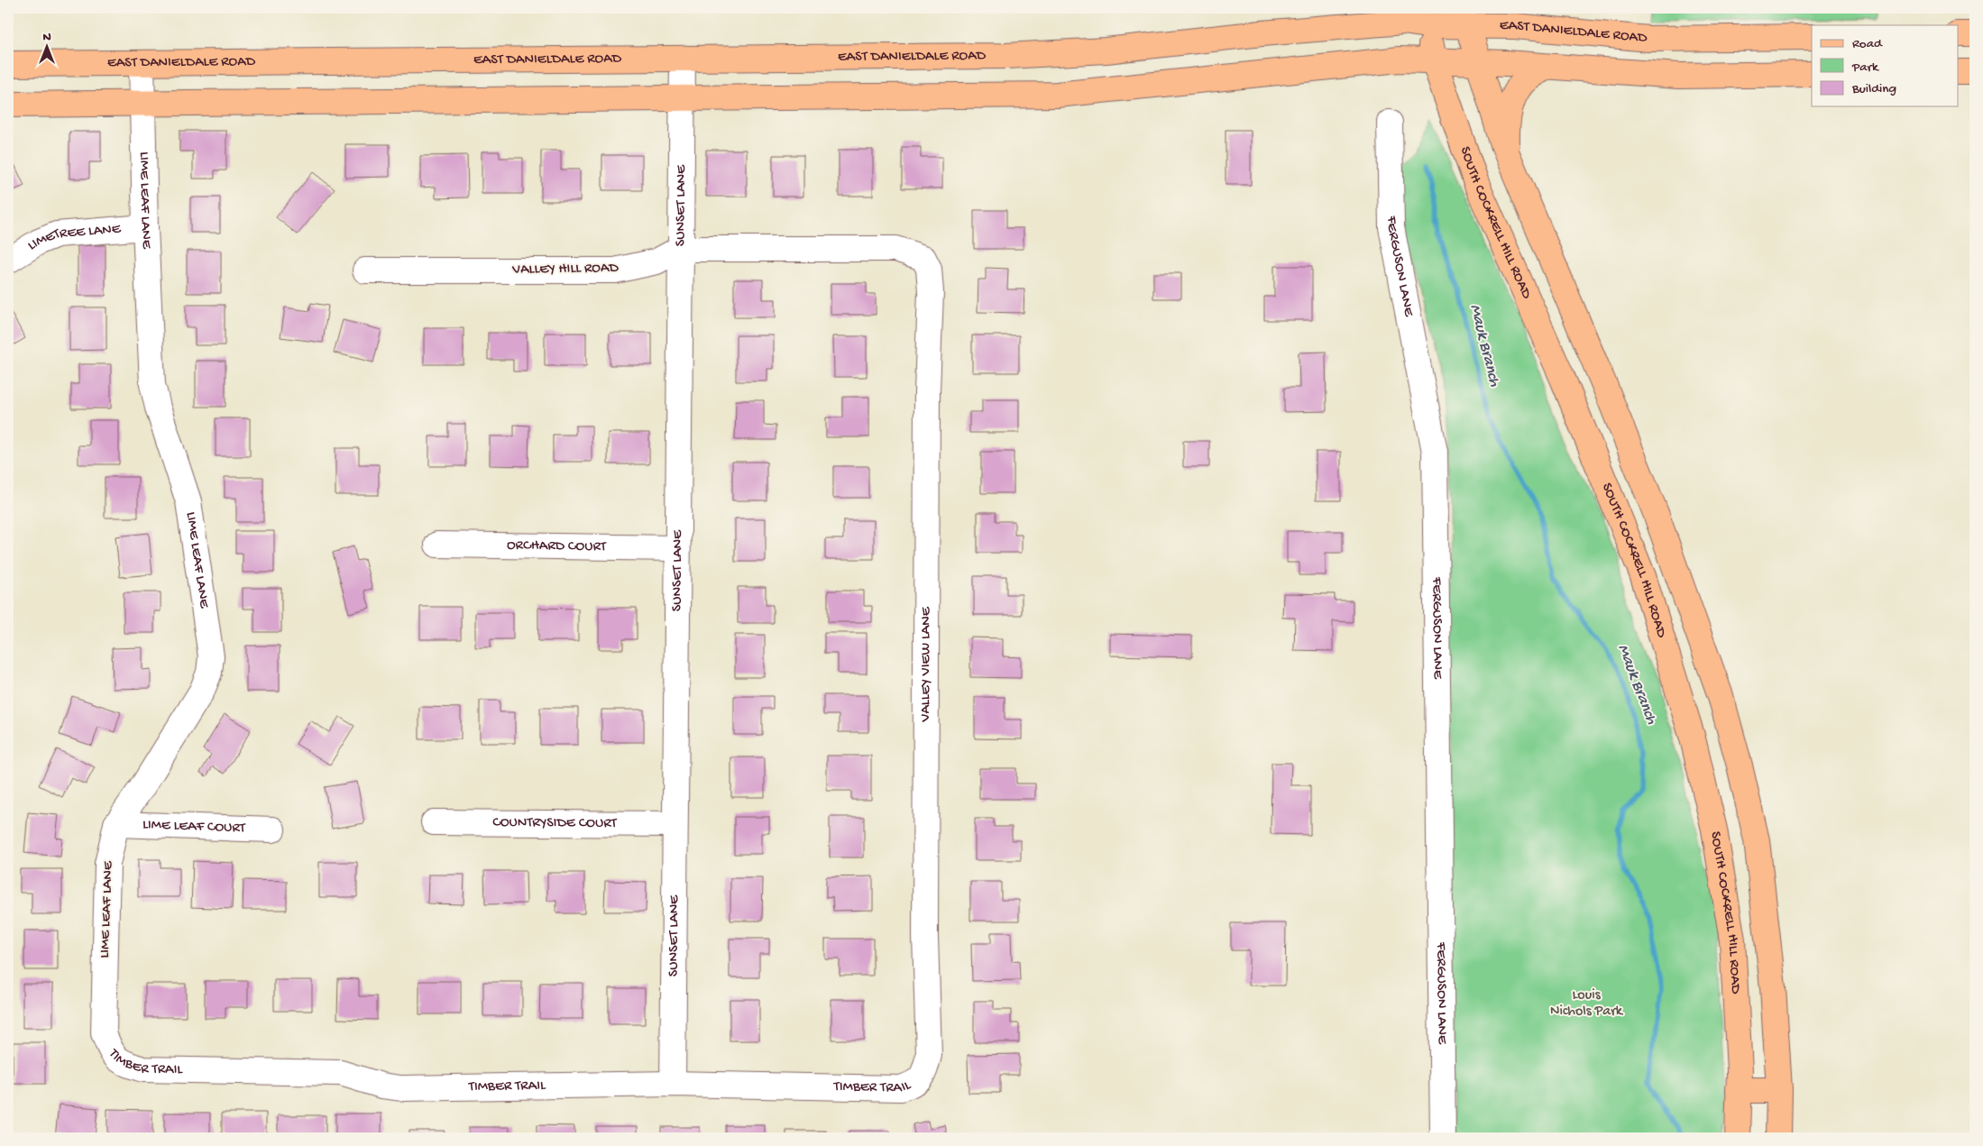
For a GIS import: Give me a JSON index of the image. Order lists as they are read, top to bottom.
{
  "streets": {
    "main road": ["EAST DANIELDALE ROAD", "SOUTH COCKRELL HILL ROAD"],
    "street": [
      "LIME LEAF LANE",
      "SUNSET LANE",
      "LIMETREE LANE",
      "FERGUSON LANE",
      "VALLEY HILL ROAD",
      "ORCHARD COURT",
      "VALLEY VIEW LANE",
      "COUNTRYSIDE COURT",
      "LIME LEAF COURT",
      "TIMBER TRAIL"
    ]
  },
  "crossings": [
    ["EAST DANIELDALE ROAD", "LIME LEAF LANE"],
    ["EAST DANIELDALE ROAD", "SUNSET LANE"],
    ["EAST DANIELDALE ROAD", "SOUTH COCKRELL HILL ROAD"],
    ["LIME LEAF LANE", "LIMETREE LANE"],
    ["LIME LEAF LANE", "LIME LEAF COURT"],
    ["LIME LEAF LANE", "TIMBER TRAIL"],
    ["SUNSET LANE", "VALLEY HILL ROAD"],
    ["SUNSET LANE", "ORCHARD COURT"],
    ["SUNSET LANE", "COUNTRYSIDE COURT"],
    ["SUNSET LANE", "TIMBER TRAIL"],
    ["VALLEY HILL ROAD", "VALLEY VIEW LANE"],
    ["VALLEY VIEW LANE", "TIMBER TRAIL"]
  ],
  "water": ["Mauk Branch"],
  "parks": ["Louis Nichols Park"],
  "legend": ["Road", "Park", "Building"],
  "north": "top"
}
